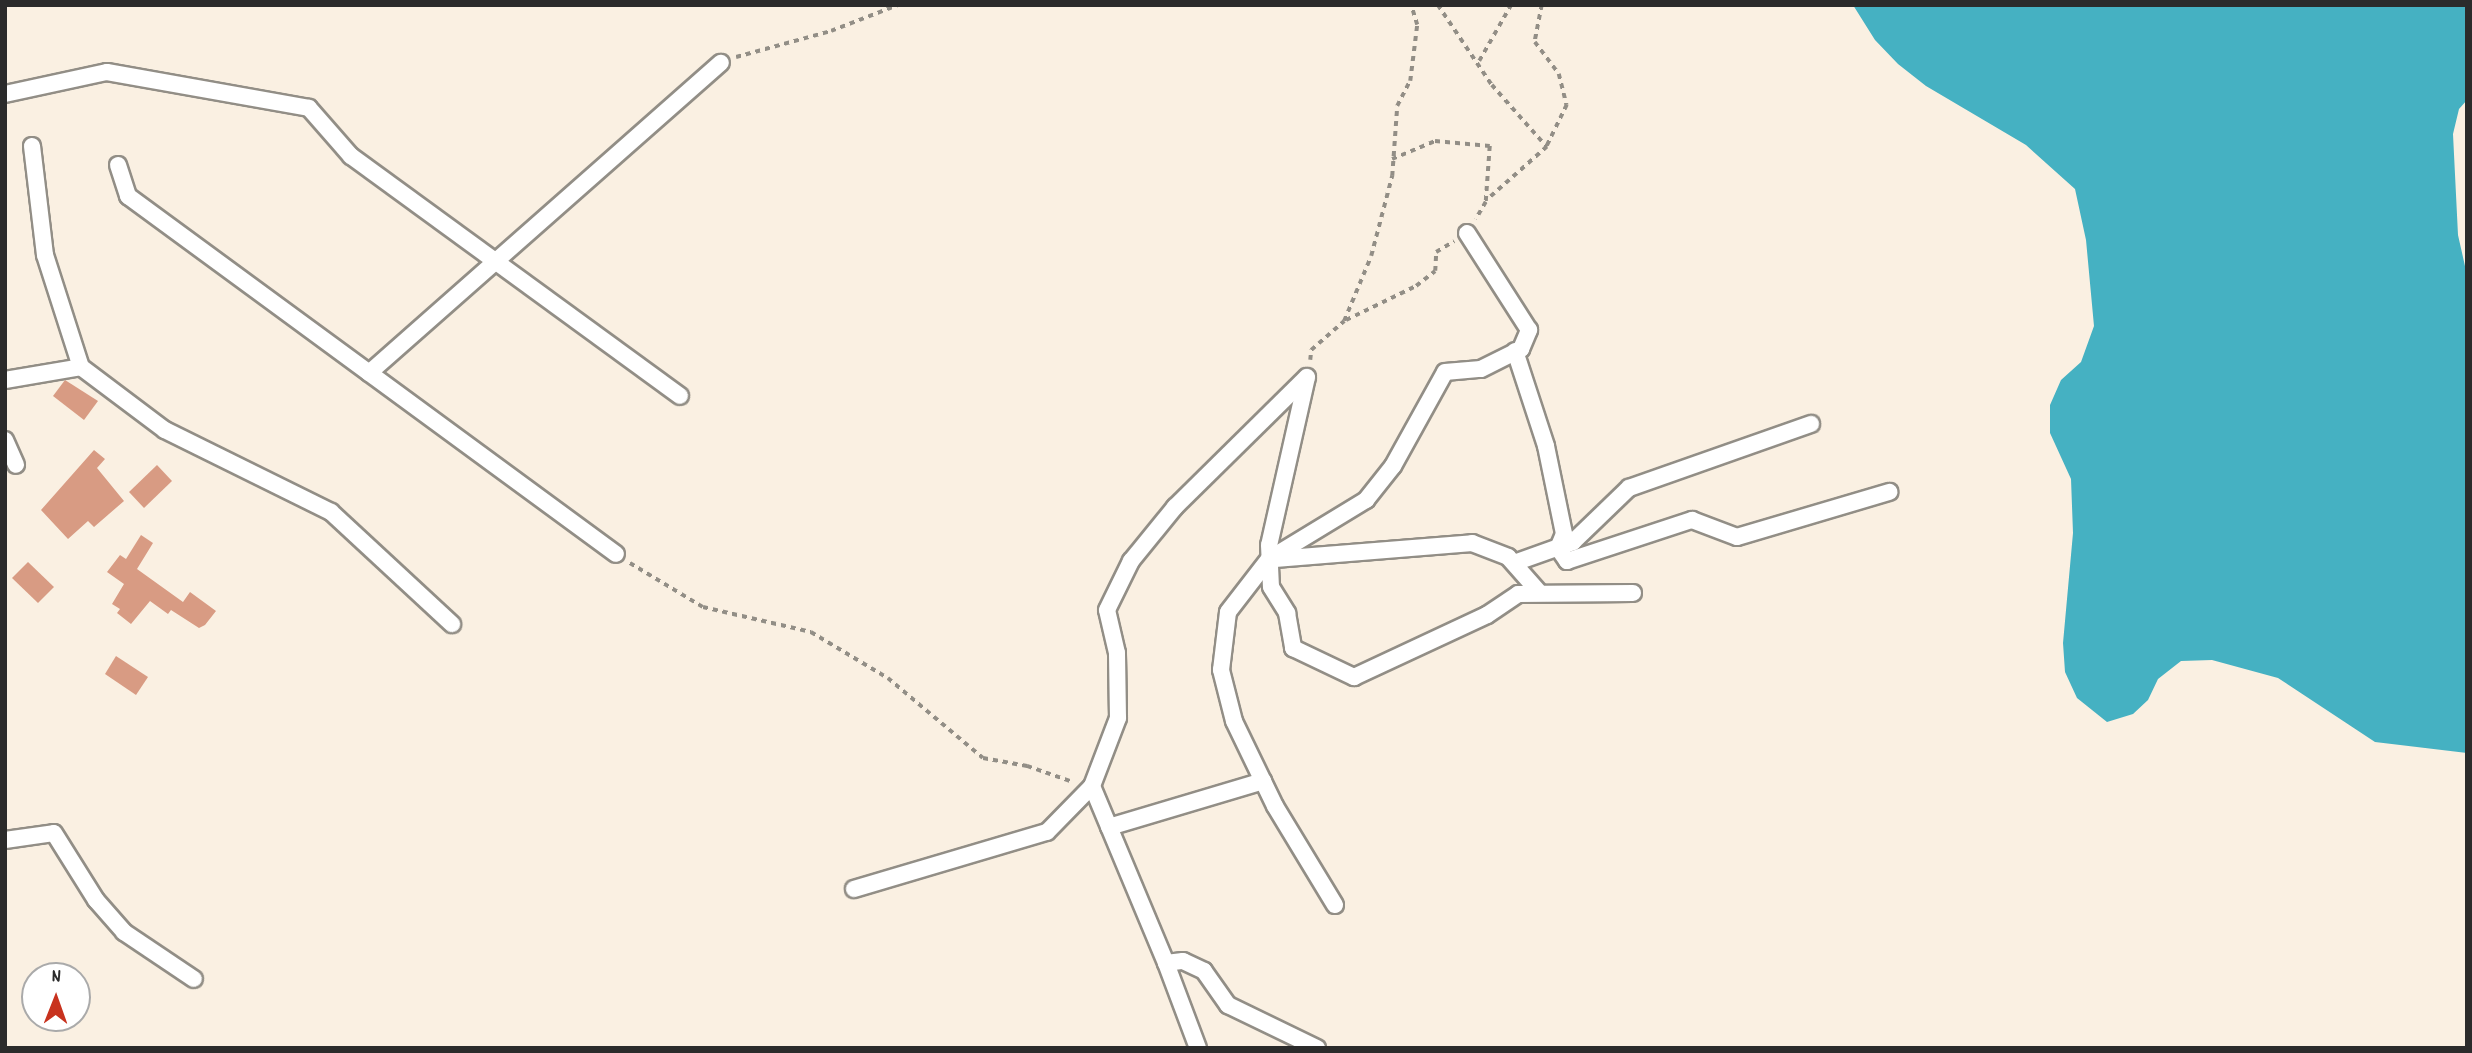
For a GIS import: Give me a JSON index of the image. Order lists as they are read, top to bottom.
{
  "north": "top"
}
